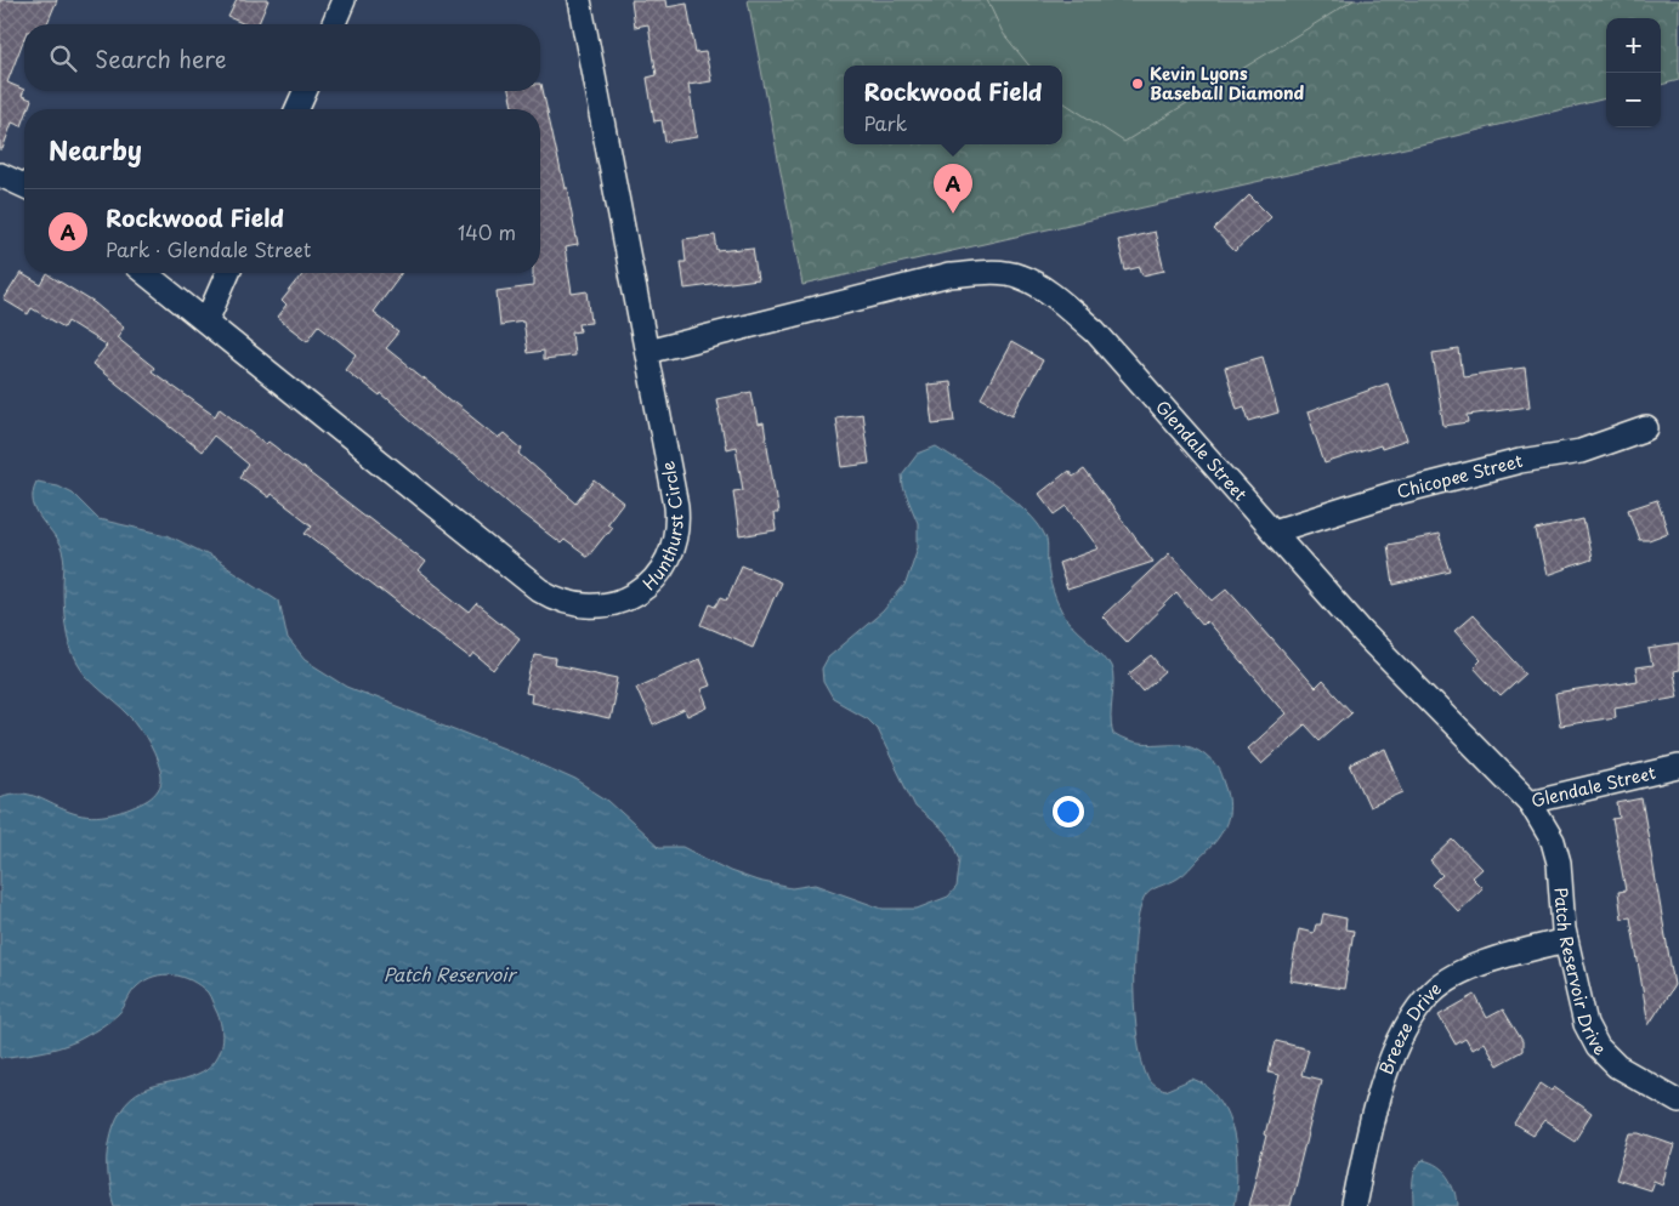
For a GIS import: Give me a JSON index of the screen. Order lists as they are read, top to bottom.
{
  "streets": {
    "street": [
      "Glendale Street",
      "Chicopee Street",
      "Hunthurst Circle",
      "Patch Reservoir Drive",
      "Breeze Drive"
    ]
  },
  "crossings": [
    ["Glendale Street", "Chicopee Street"],
    ["Glendale Street", "Hunthurst Circle"],
    ["Glendale Street", "Patch Reservoir Drive"],
    ["Patch Reservoir Drive", "Breeze Drive"]
  ],
  "water": ["Patch Reservoir"],
  "places": ["Kevin Lyons Baseball Diamond"],
  "page": {
    "map_buttons": ["+", "−"],
    "search": "Search here",
    "popup": ["Rockwood Field", "Park"],
    "heading": "Nearby",
    "pins": "A",
    "list": [
      {
        "mark": "A",
        "name": "Rockwood Field",
        "note": "Park · Glendale Street",
        "value": "140 m"
      }
    ]
  }
}
